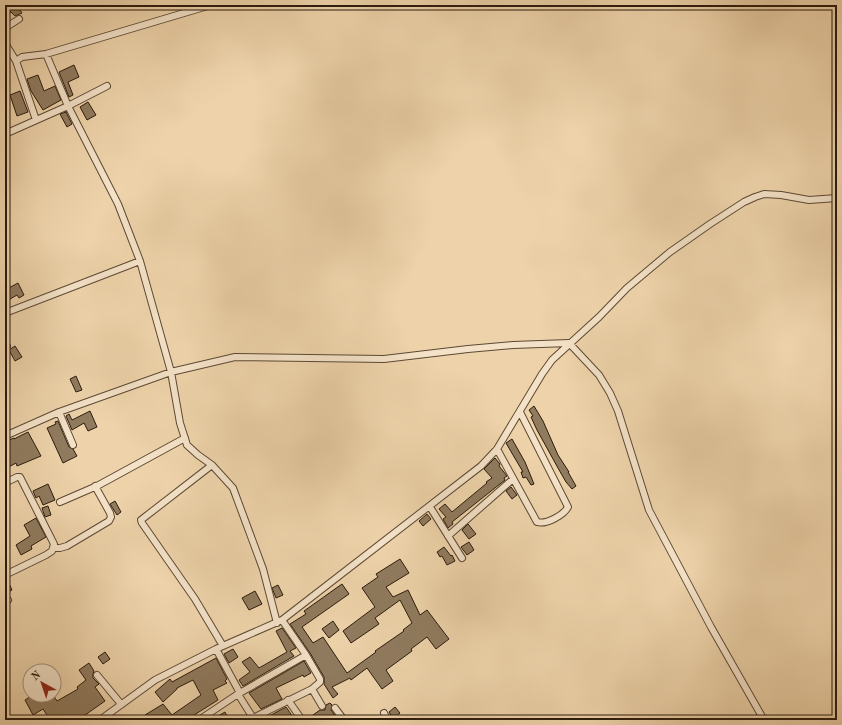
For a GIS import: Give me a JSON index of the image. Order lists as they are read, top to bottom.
{
  "north": "top left"
}
